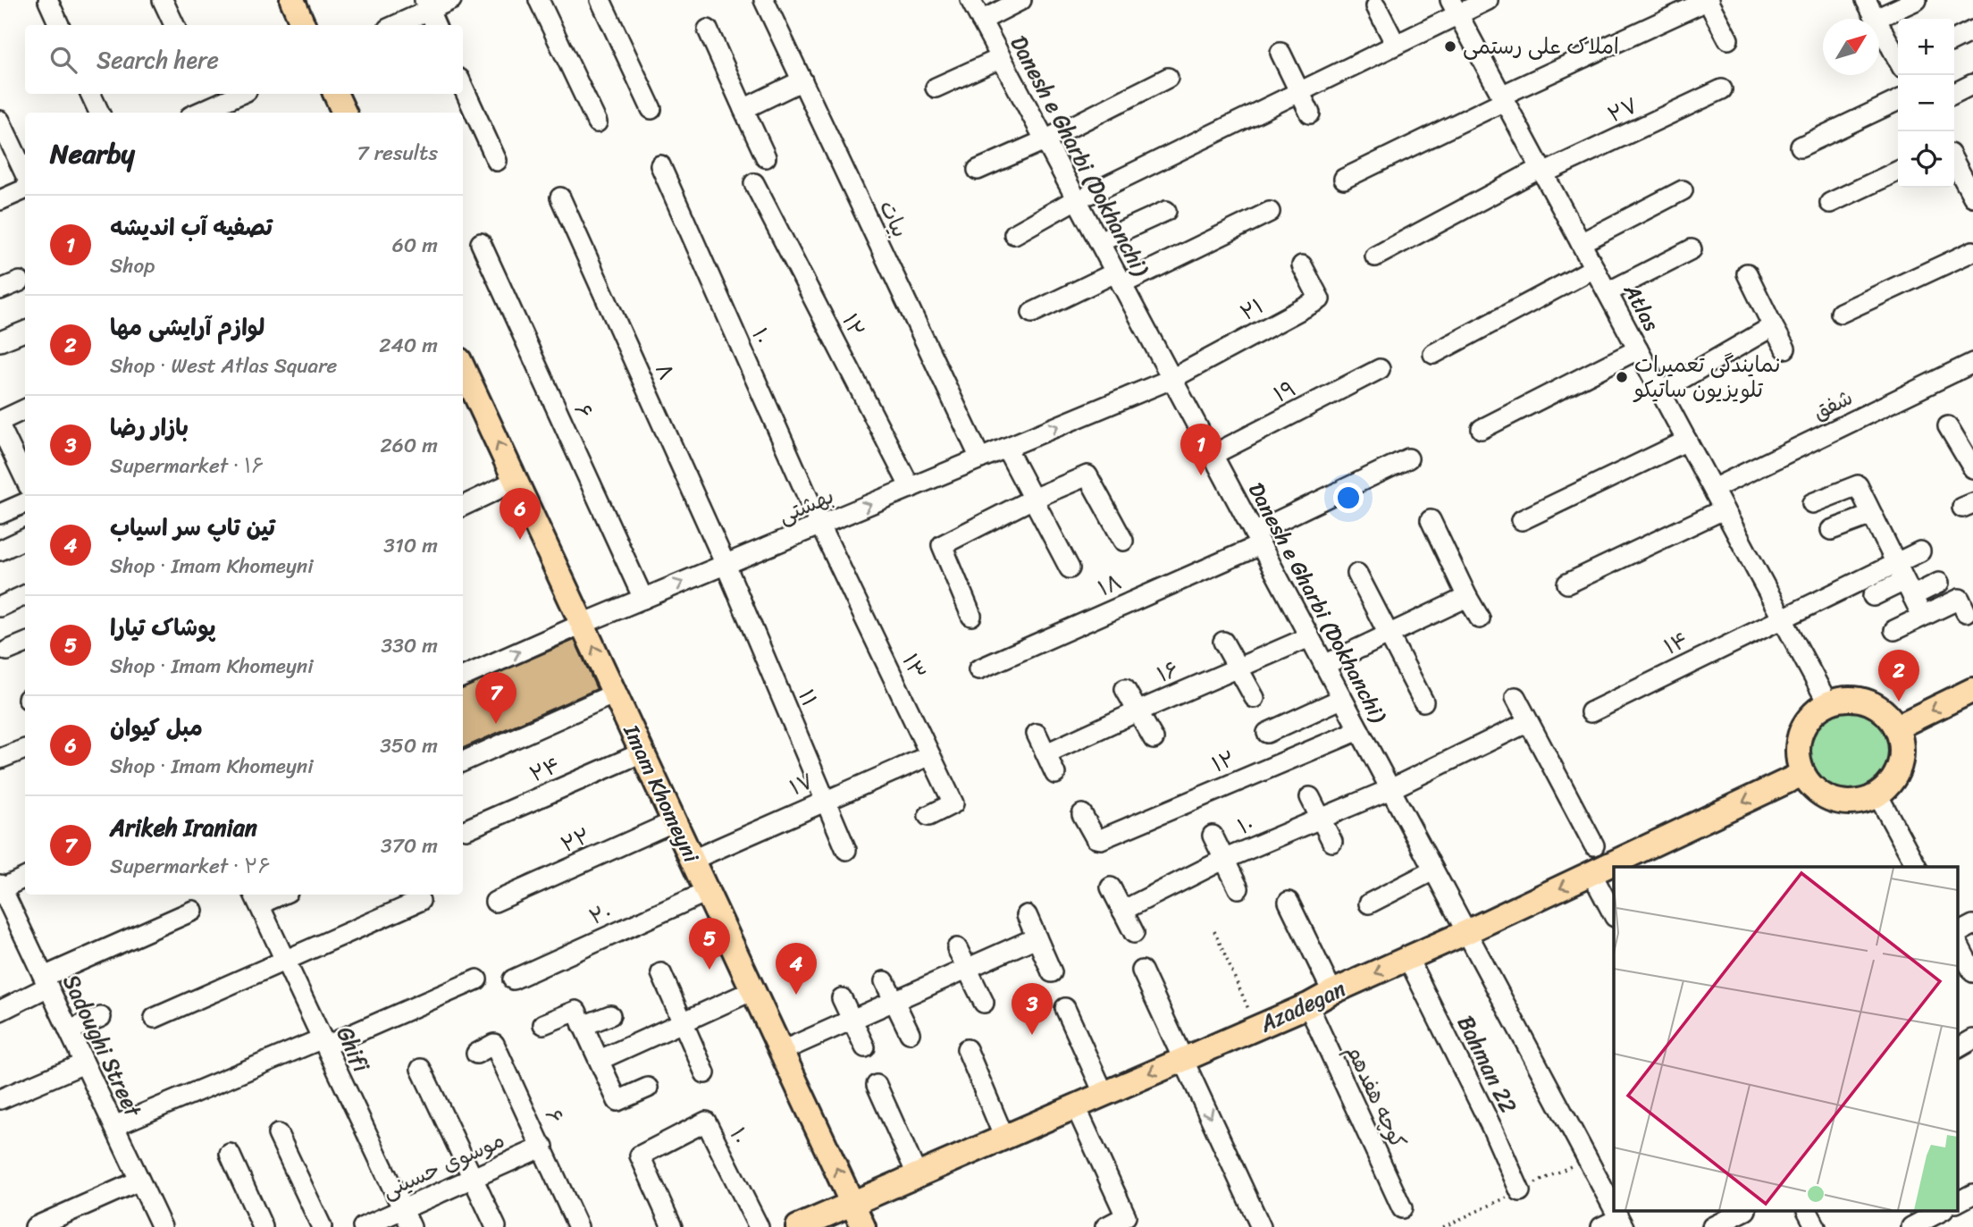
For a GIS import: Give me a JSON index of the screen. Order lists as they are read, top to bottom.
{
  "streets": {
    "main road": ["Imam Khomeyni", "Azadegan"],
    "street": [
      "۲۷",
      "Danesh e Gharbi (Dokhanchi)",
      "بیات",
      "Atlas",
      "۲۱",
      "۱۲",
      "۱۰",
      "۸",
      "۱۹",
      "شفق",
      "۶",
      "بهشتی",
      "۱۸",
      "۱۴",
      "۱۳",
      "۱۶",
      "۱۱",
      "۲۴",
      "۱۷",
      "۲۲",
      "۲۰",
      "Sadoughi Street",
      "Ghifi",
      "Bahman 22",
      "کوچه هفدهم",
      "موسوی حسینی"
    ]
  },
  "crossings": [
    ["۲۷", "Atlas"],
    ["Danesh e Gharbi (Dokhanchi)", "۲۱"],
    ["Danesh e Gharbi (Dokhanchi)", "۱۲"],
    ["Danesh e Gharbi (Dokhanchi)", "۱۰"],
    ["Danesh e Gharbi (Dokhanchi)", "۱۹"],
    ["Danesh e Gharbi (Dokhanchi)", "بهشتی"],
    ["Danesh e Gharbi (Dokhanchi)", "۱۸"],
    ["Danesh e Gharbi (Dokhanchi)", "۱۶"],
    ["Danesh e Gharbi (Dokhanchi)", "Azadegan"],
    ["بیات", "بهشتی"],
    ["Atlas", "شفق"],
    ["Atlas", "۱۴"],
    ["Atlas", "Azadegan"],
    ["۲۱", "بهشتی"],
    ["۱۲", "بهشتی"],
    ["۱۰", "بهشتی"],
    ["۱۰", "۱۳"],
    ["۸", "بهشتی"],
    ["۸", "۱۱"],
    ["۶", "بهشتی"],
    ["۶", "موسوی حسینی"],
    ["بهشتی", "۱۳"],
    ["بهشتی", "۱۱"],
    ["بهشتی", "Imam Khomeyni"],
    ["۱۳", "۱۷"],
    ["۱۱", "۱۷"],
    ["۲۴", "Imam Khomeyni"],
    ["۱۷", "Imam Khomeyni"],
    ["Imam Khomeyni", "۲۲"],
    ["Imam Khomeyni", "۲۰"],
    ["Imam Khomeyni", "Azadegan"],
    ["Azadegan", "Bahman 22"],
    ["Azadegan", "کوچه هفدهم"],
    ["Ghifi", "موسوی حسینی"]
  ],
  "one_way": ["Imam Khomeyni", "Azadegan"],
  "places": ["املاک علی رستمی", "نمایندگی تعمیرات تلویزیون ساتیکو"],
  "north": "top right",
  "page": {
    "map_buttons": ["+", "−"],
    "search": "Search here",
    "heading": ["Nearby", "7 results"],
    "list": [
      {
        "mark": "1",
        "name": "تصفیه آب اندیشه",
        "note": "Shop",
        "value": "60 m"
      },
      {
        "mark": "2",
        "name": "لوازم آرایشی مها",
        "note": "Shop · West Atlas Square",
        "value": "240 m"
      },
      {
        "mark": "3",
        "name": "بازار رضا",
        "note": "Supermarket · ۱۶",
        "value": "260 m"
      },
      {
        "mark": "4",
        "name": "تین تاپ سر اسیاب",
        "note": "Shop · Imam Khomeyni",
        "value": "310 m"
      },
      {
        "mark": "5",
        "name": "پوشاک تیارا",
        "note": "Shop · Imam Khomeyni",
        "value": "330 m"
      },
      {
        "mark": "6",
        "name": "مبل کیوان",
        "note": "Shop · Imam Khomeyni",
        "value": "350 m"
      },
      {
        "mark": "7",
        "name": "Arikeh Iranian",
        "note": "Supermarket · ۲۶",
        "value": "370 m"
      }
    ],
    "pins": [
      "1",
      "6",
      "2",
      "7",
      "5",
      "4",
      "3"
    ]
  }
}
